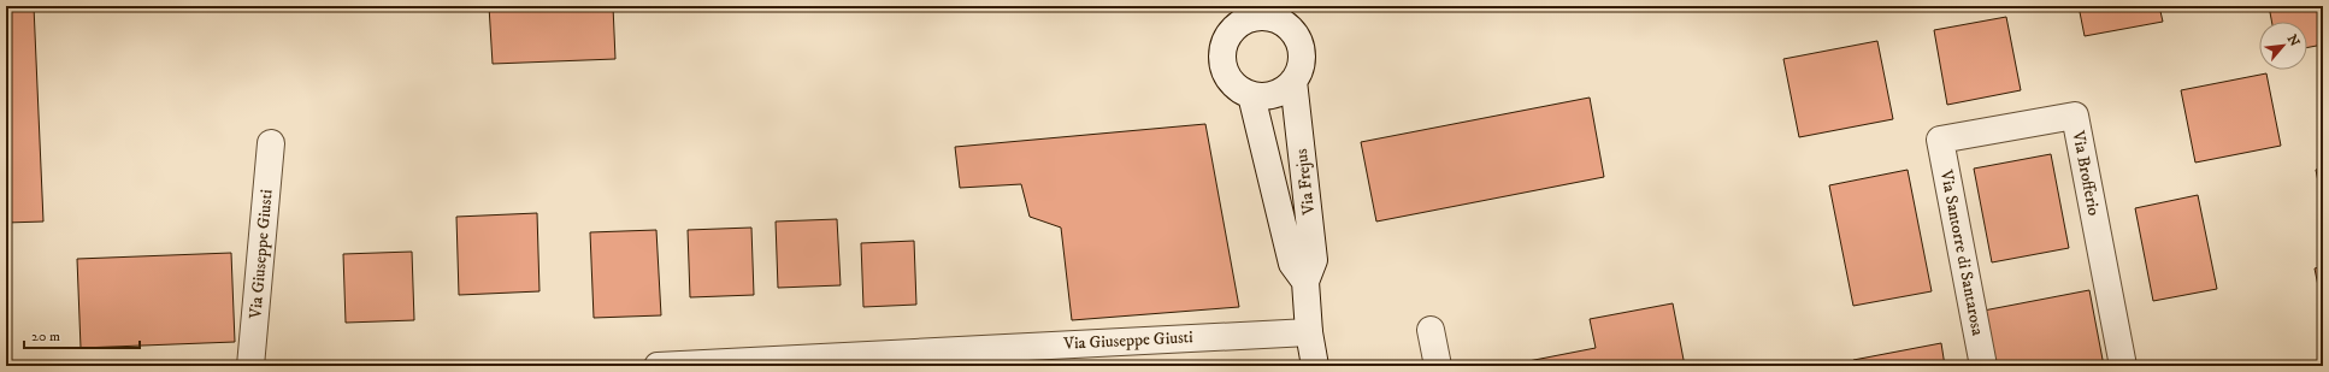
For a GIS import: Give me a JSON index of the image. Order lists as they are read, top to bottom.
{
  "streets": {
    "street": [
      "Via Brofferio",
      "Via Frejus",
      "Via Santorre di Santarosa",
      "Via Giuseppe Giusti"
    ]
  },
  "crossings": [
    ["Via Brofferio", "Via Santorre di Santarosa"],
    ["Via Frejus", "Via Giuseppe Giusti"]
  ],
  "scale_bar": "20 m",
  "north": "top right"
}
